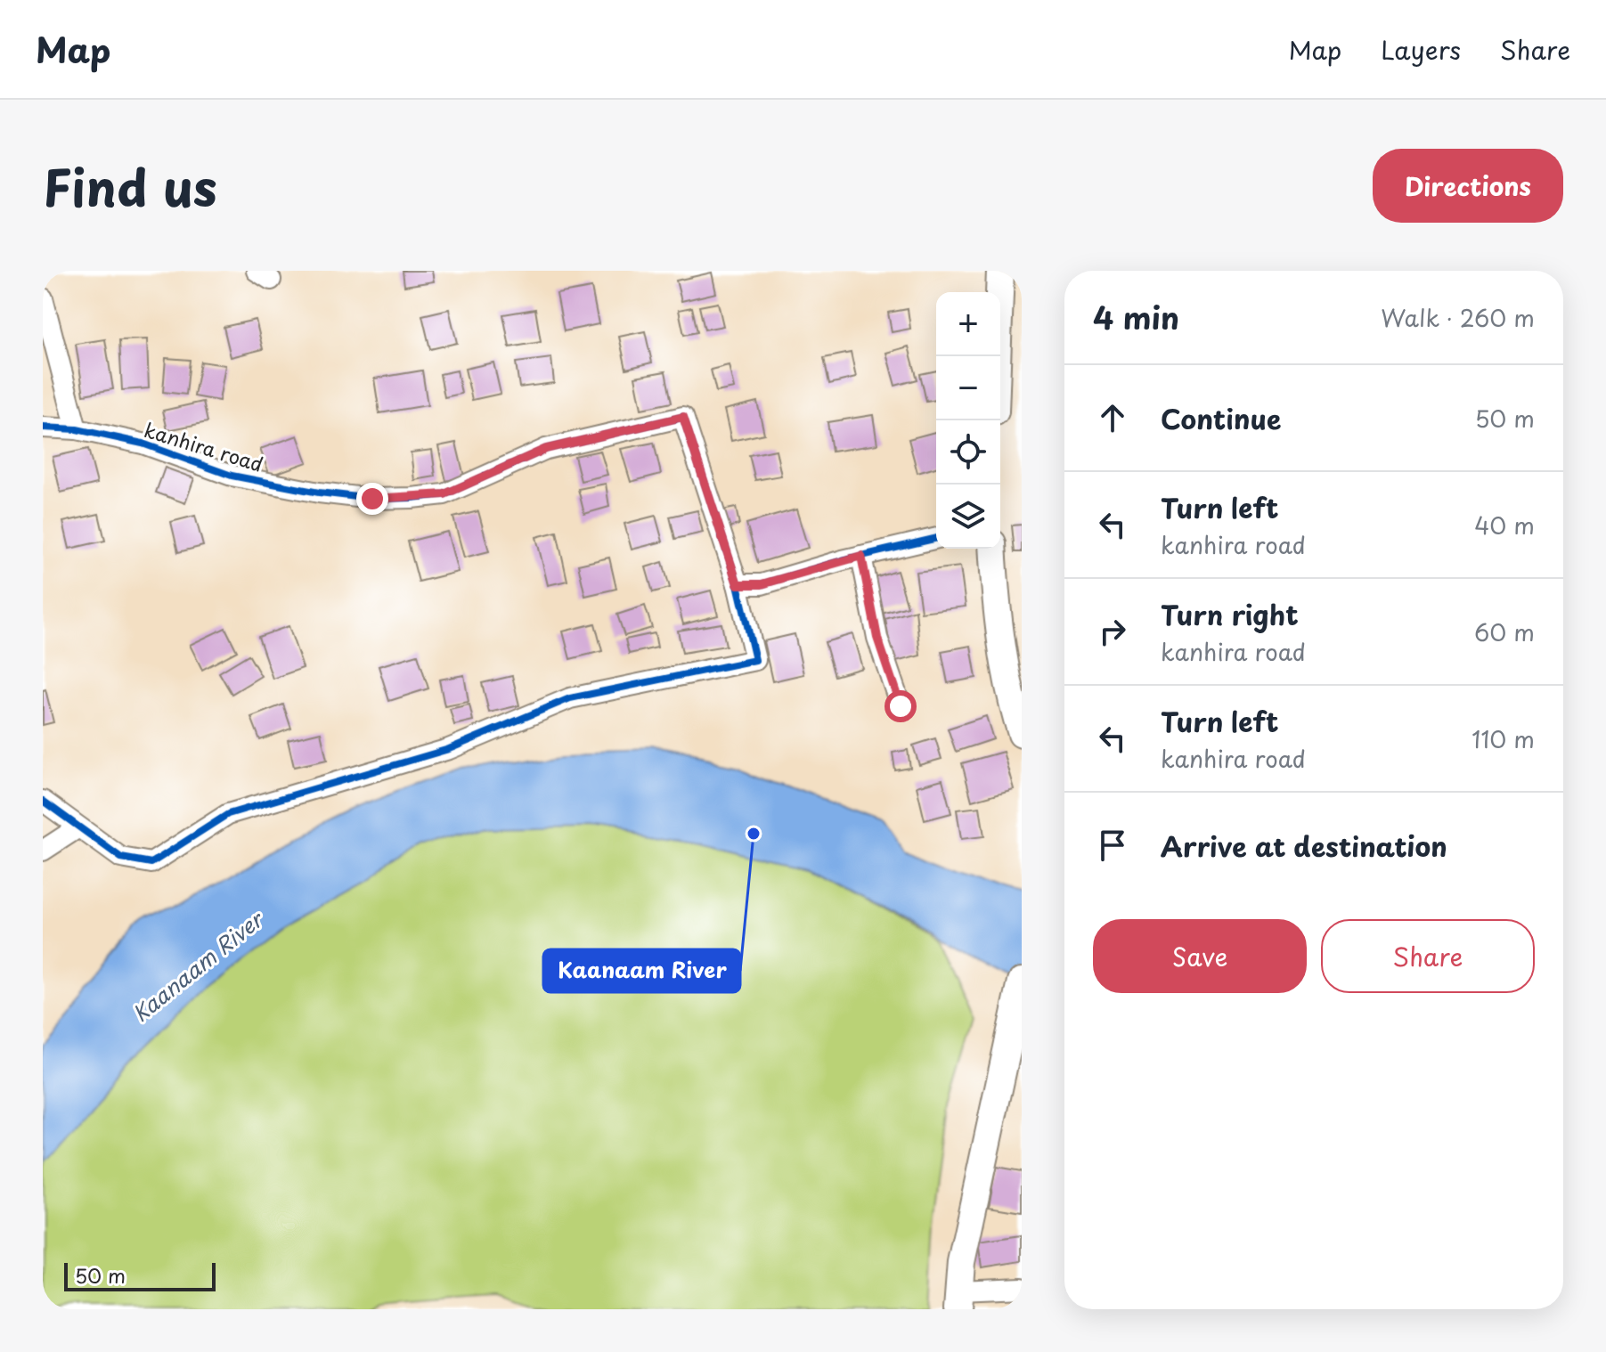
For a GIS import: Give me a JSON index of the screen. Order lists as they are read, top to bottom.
{
  "streets": {
    "street": ["kanhira road"]
  },
  "water": ["Kaanaam River"],
  "places": ["Kaanaam River"],
  "scale_bar": "50 m",
  "page": {
    "header": "Map",
    "nav": ["Map", "Layers", "Share"],
    "title": "Find us",
    "buttons": [
      "Directions",
      ["Save", "Share"]
    ],
    "heading": ["4 min", "Walk · 260 m"],
    "map_buttons": ["+", "−"],
    "list": [
      ["Continue", "50 m"],
      ["Turn left", "kanhira road", "40 m"],
      ["Turn right", "kanhira road", "60 m"],
      ["Turn left", "kanhira road", "110 m"],
      "Arrive at destination"
    ],
    "scale": "50 m"
  }
}
